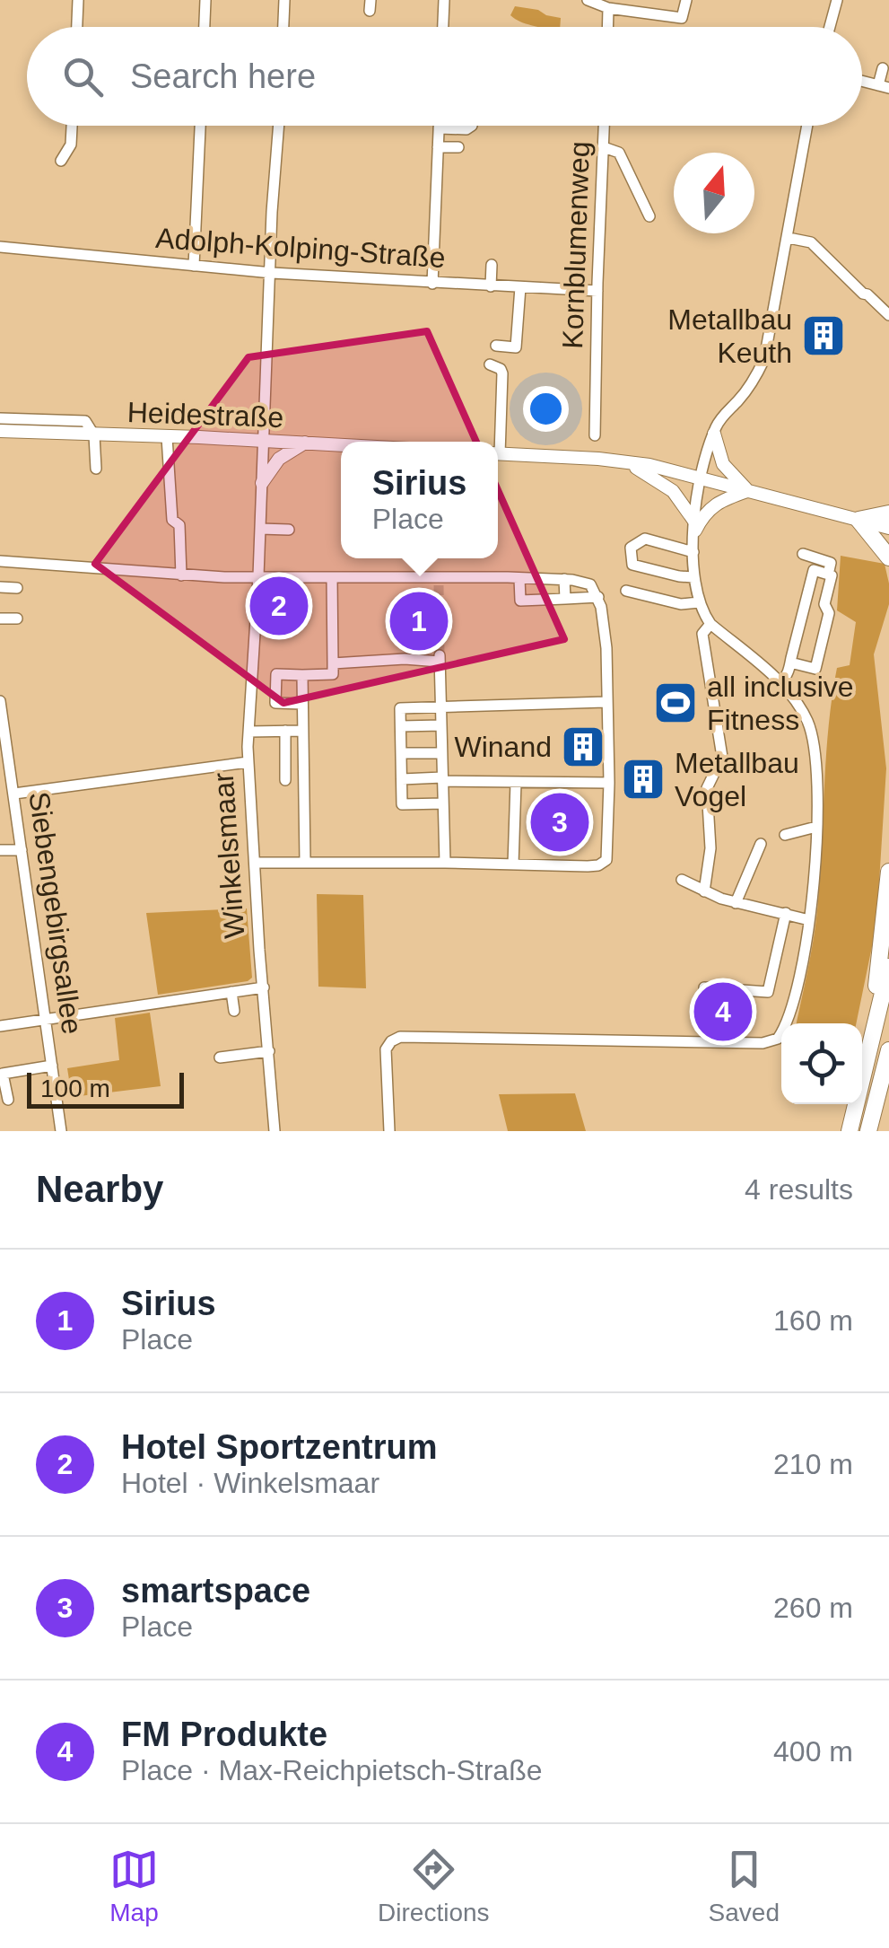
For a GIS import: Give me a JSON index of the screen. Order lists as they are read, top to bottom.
{
  "streets": {
    "main road": ["Heidestraße"],
    "street": [
      "Kornblumenweg",
      "Adolph-Kolping-Straße",
      "Winkelsmaar",
      "Siebengebirgsallee"
    ]
  },
  "crossings": [
    ["Kornblumenweg", "Adolph-Kolping-Straße"],
    ["Adolph-Kolping-Straße", "Winkelsmaar"],
    ["Heidestraße", "Winkelsmaar"]
  ],
  "places": {
    "building": ["Metallbau Keuth", "Winand", "Metallbau Vogel"],
    "sports": ["all inclusive Fitness"]
  },
  "scale_bar": "100 m",
  "north": "top",
  "page": {
    "search": "Search here",
    "popup": ["Sirius", "Place"],
    "pins": [
      "2",
      "1",
      "3",
      "4"
    ],
    "scale": "100 m",
    "heading": ["Nearby", "4 results"],
    "list": [
      {
        "mark": "1",
        "name": "Sirius",
        "note": "Place",
        "value": "160 m"
      },
      {
        "mark": "2",
        "name": "Hotel Sportzentrum",
        "note": "Hotel · Winkelsmaar",
        "value": "210 m"
      },
      {
        "mark": "3",
        "name": "smartspace",
        "note": "Place",
        "value": "260 m"
      },
      {
        "mark": "4",
        "name": "FM Produkte",
        "note": "Place · Max-Reichpietsch-Straße",
        "value": "400 m"
      }
    ],
    "nav": ["Map", "Directions", "Saved"]
  }
}
